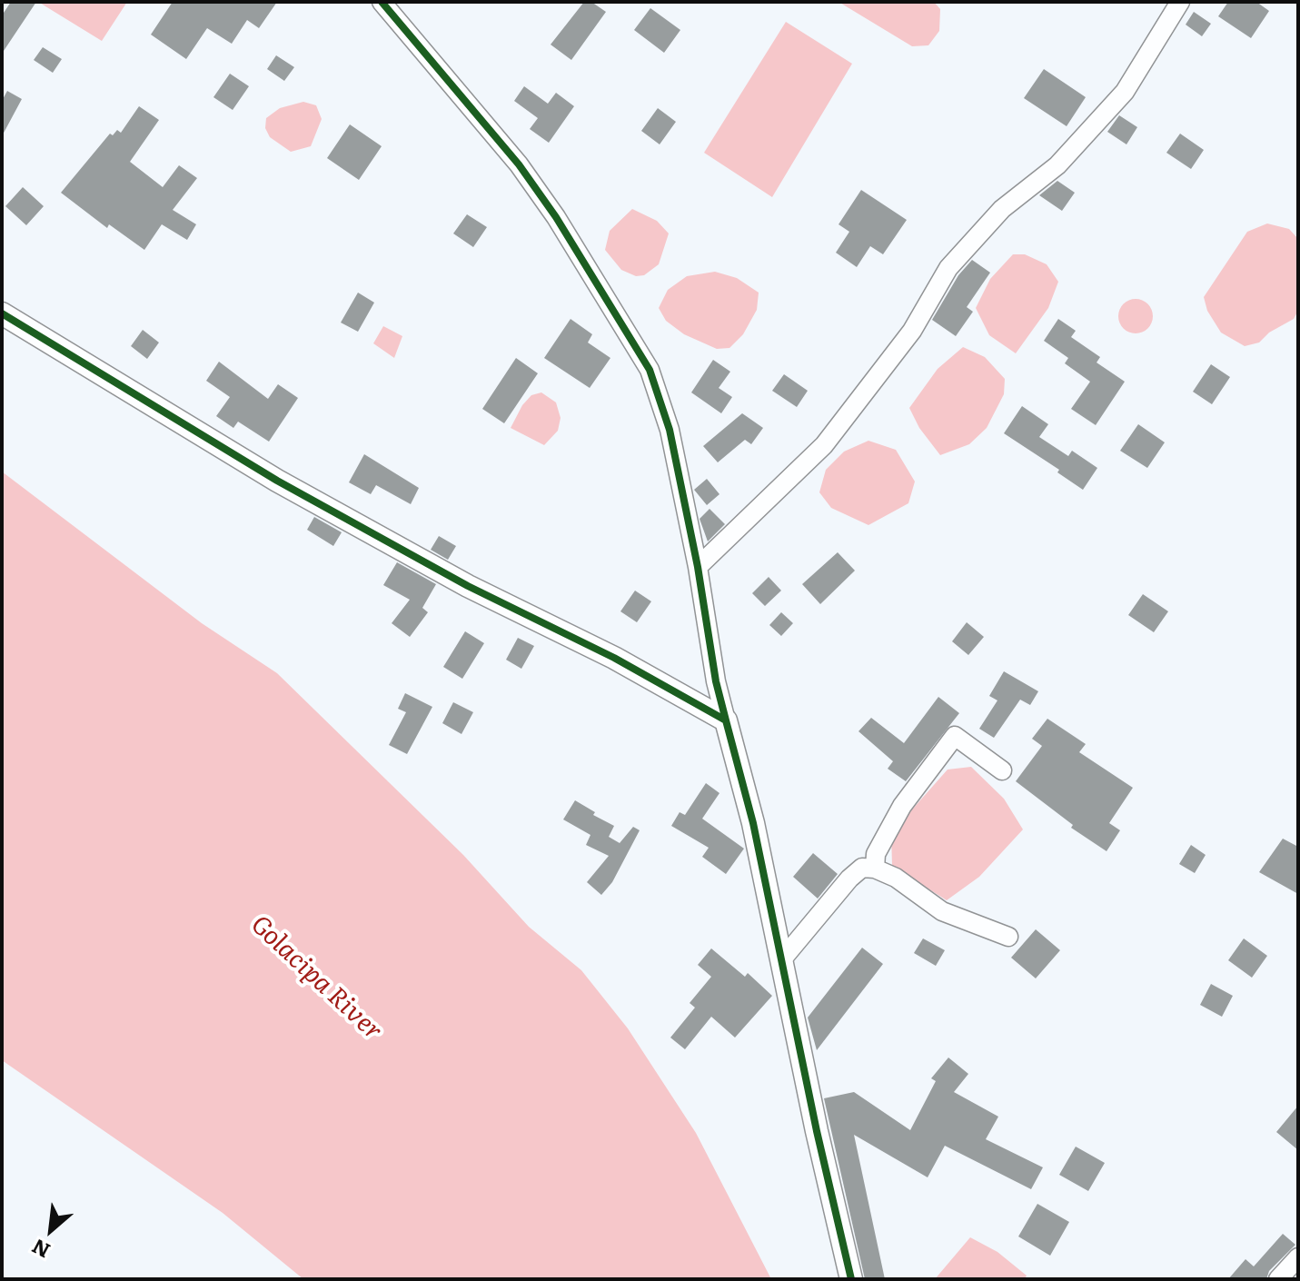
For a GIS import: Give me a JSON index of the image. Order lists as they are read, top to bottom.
{
  "water": ["Golacipa River"],
  "north": "bottom left"
}
